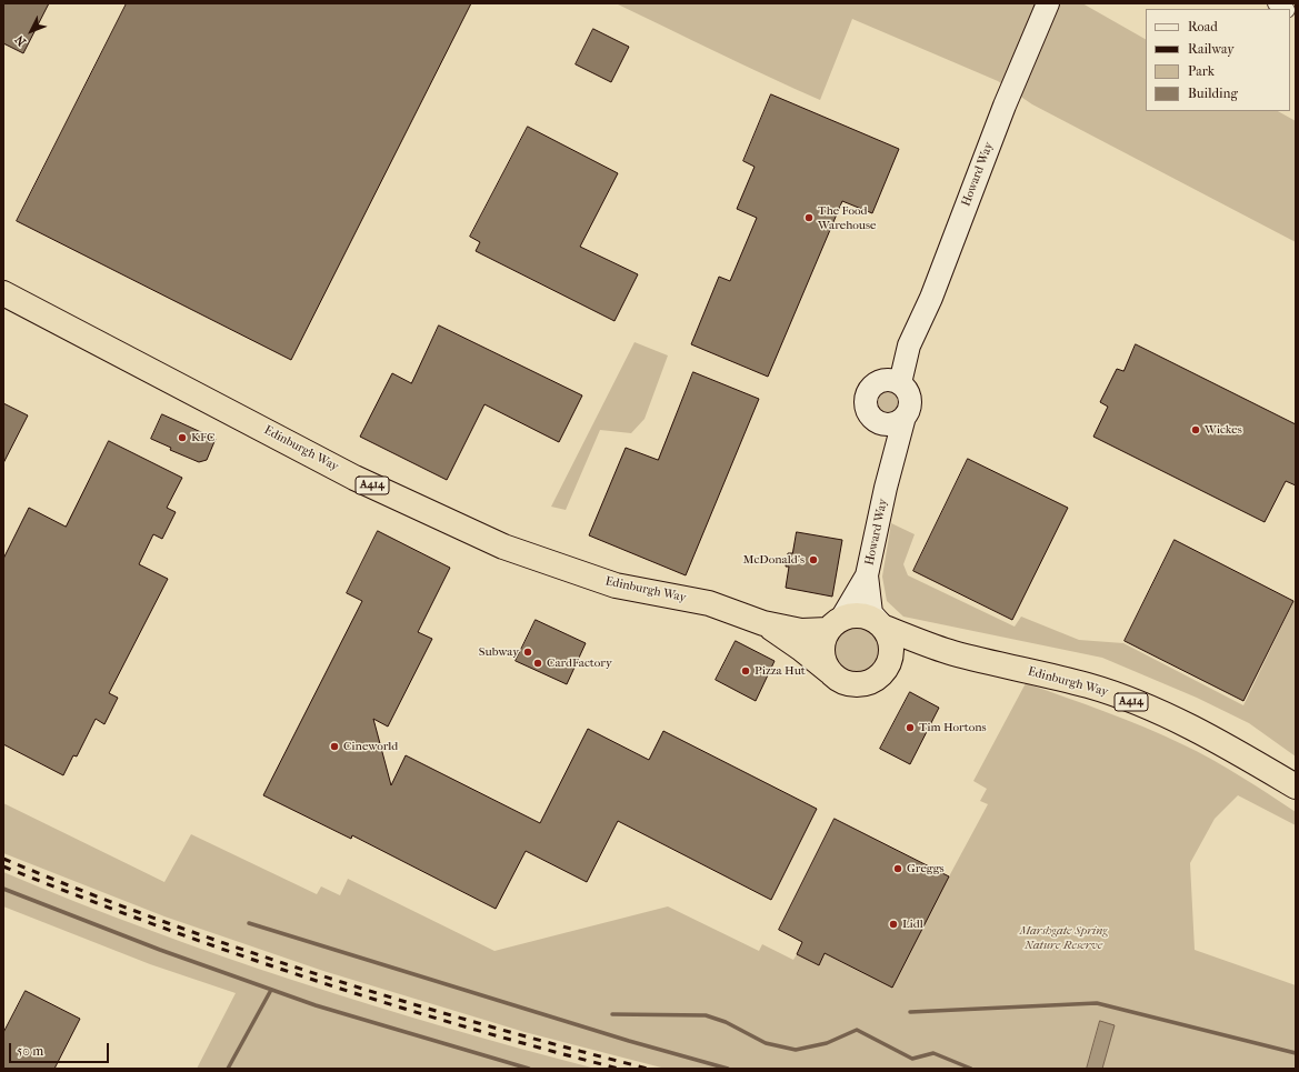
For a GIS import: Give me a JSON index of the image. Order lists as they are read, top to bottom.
{
  "streets": {
    "highway": ["Edinburgh Way", "A414"],
    "street": ["Howard Way"]
  },
  "parks": ["Marshgate Spring Nature Reserve"],
  "places": [
    "The Food Warehouse",
    "Wickes",
    "KFC",
    "McDonald's",
    "Subway",
    "CardFactory",
    "Pizza Hut",
    "Tim Hortons",
    "Cineworld",
    "Greggs",
    "Lidl"
  ],
  "legend": [
    "Road",
    "Railway",
    "Park",
    "Building"
  ],
  "scale_bar": "50 m",
  "north": "bottom left"
}
